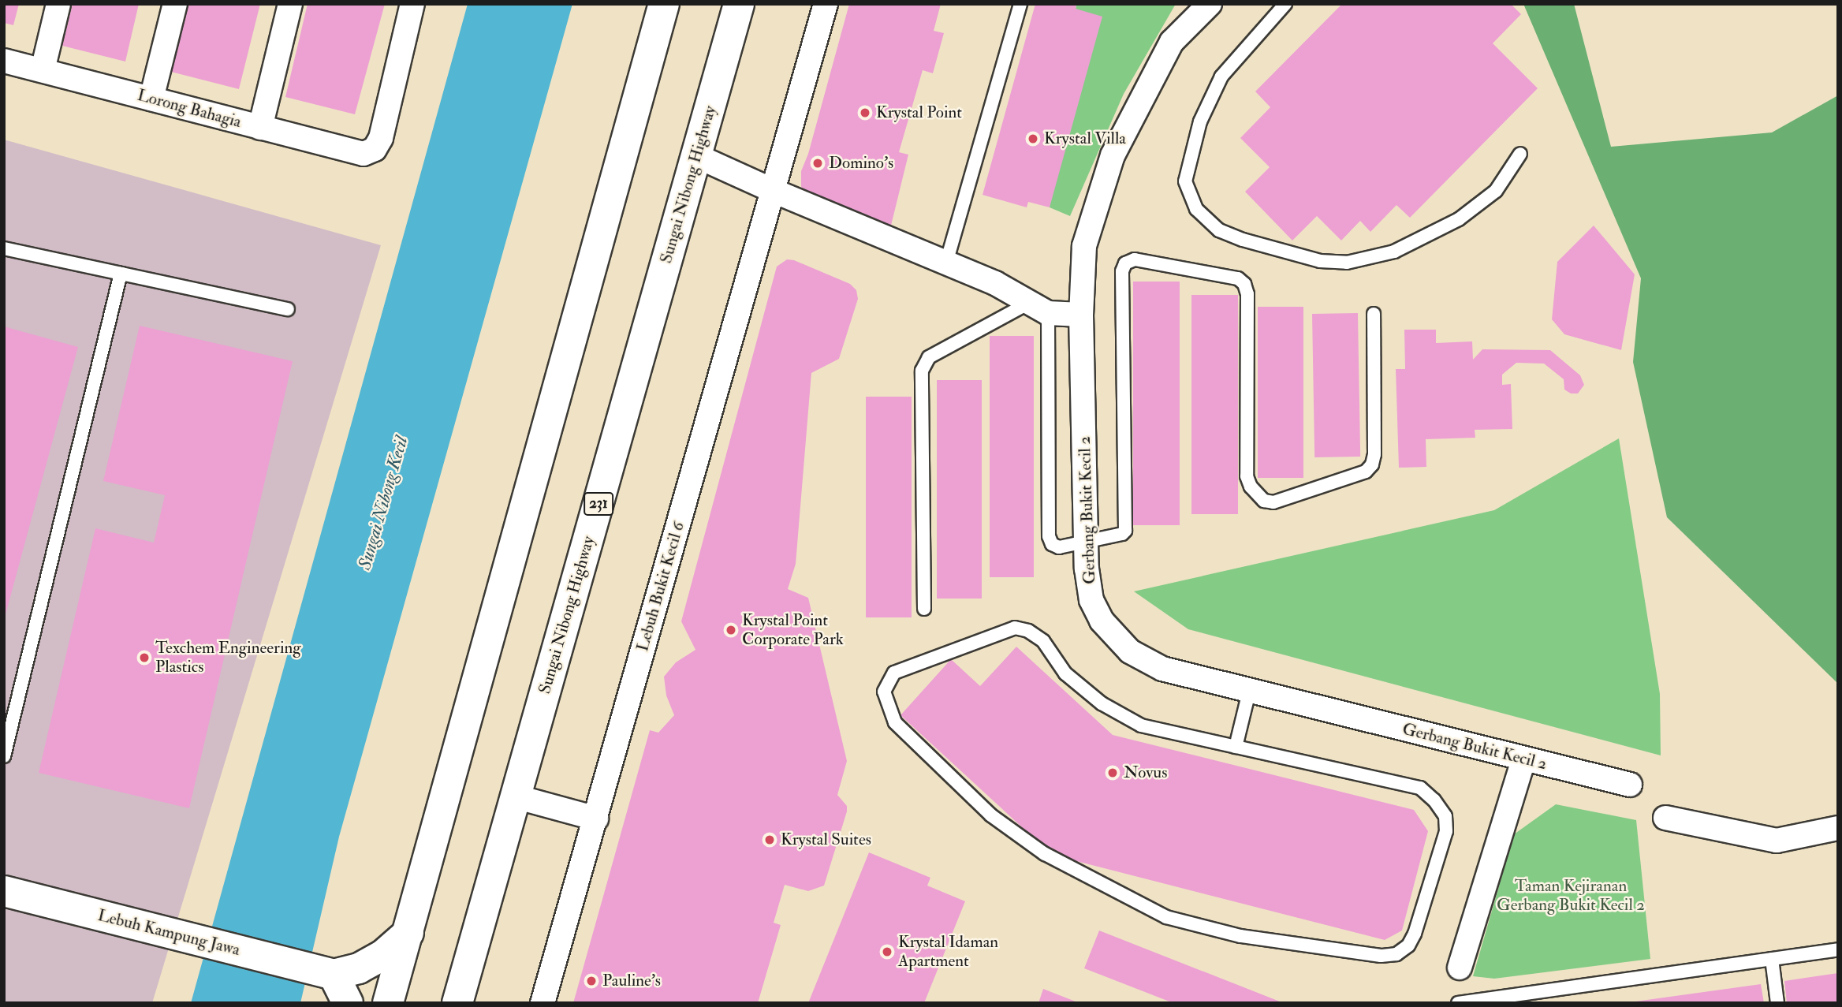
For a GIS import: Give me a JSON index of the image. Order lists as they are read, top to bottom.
{
  "streets": {
    "main road": ["Sungai Nibong Highway", "231", "Lebuh Kampung Jawa"],
    "street": ["Lorong Bahagia", "Gerbang Bukit Kecil 2", "Lebuh Bukit Kecil 6"]
  },
  "water": ["Sungai Nibong Kecil"],
  "parks": ["Taman Kejiranan Gerbang Bukit Kecil 2"],
  "places": [
    "Krystal Point",
    "Krystal Villa",
    "Domino's",
    "Krystal Point Corporate Park",
    "Texchem Engineering Plastics",
    "Novus",
    "Krystal Suites",
    "Krystal Idaman Apartment",
    "Pauline’s"
  ]
}
